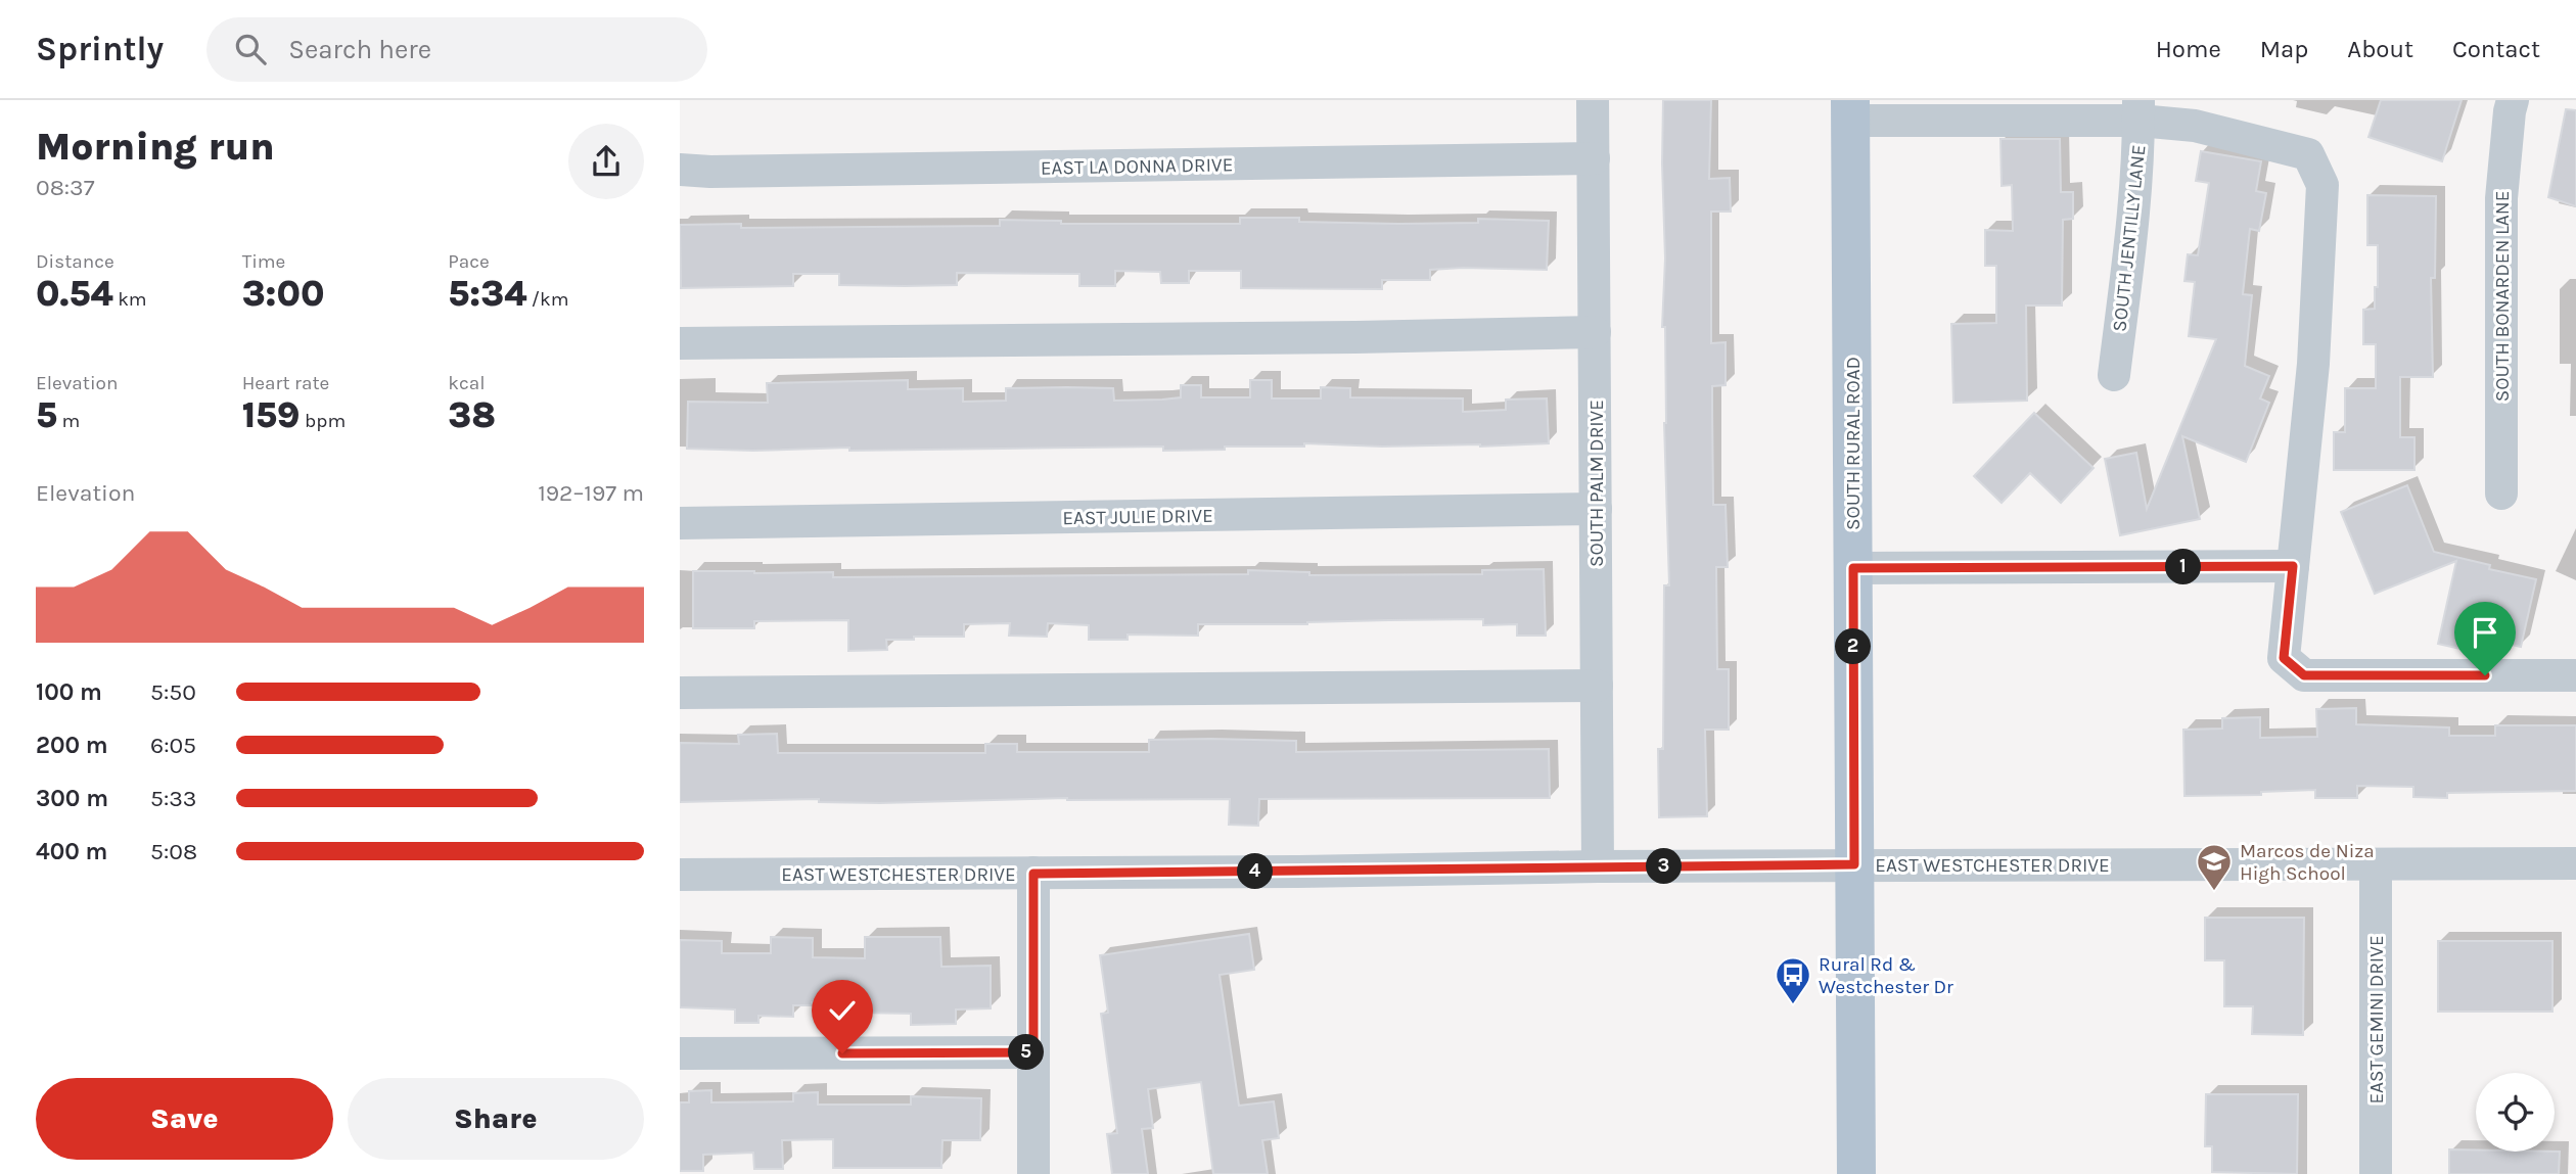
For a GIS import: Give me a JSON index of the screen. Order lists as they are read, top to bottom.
{
  "streets": {
    "main road": ["SOUTH RURAL ROAD"],
    "street": [
      "EAST LA DONNA DRIVE",
      "SOUTH JENTILLY LANE",
      "SOUTH BONARDEN LANE",
      "SOUTH PALM DRIVE",
      "EAST JULIE DRIVE",
      "EAST WESTCHESTER DRIVE",
      "EAST GEMINI DRIVE"
    ]
  },
  "crossings": [
    ["EAST LA DONNA DRIVE", "SOUTH PALM DRIVE"],
    ["SOUTH RURAL ROAD", "EAST WESTCHESTER DRIVE"],
    ["SOUTH PALM DRIVE", "EAST JULIE DRIVE"],
    ["SOUTH PALM DRIVE", "EAST WESTCHESTER DRIVE"],
    ["EAST WESTCHESTER DRIVE", "EAST GEMINI DRIVE"]
  ],
  "places": {
    "school or university": ["Marcos de Niza High School"],
    "bus stop": ["Rural Rd & Westchester Dr"]
  },
  "page": {
    "header": "Sprintly",
    "search": "Search here",
    "nav": [
      "Home",
      "Map",
      "About",
      "Contact"
    ],
    "heading": ["Morning run", "08:37"],
    "stats": [
      ["Distance", "0.54 km"],
      ["Time", "3:00"],
      ["Pace", "5:34 /km"],
      ["Elevation", "5 m"],
      ["Heart rate", "159 bpm"],
      ["kcal", "38"]
    ],
    "chart": ["Elevation", "192–197 m"],
    "pins": [
      "1",
      "2",
      "3",
      "4",
      "5"
    ],
    "list": [
      {
        "name": "100 m",
        "note": "5:50"
      },
      {
        "name": "200 m",
        "note": "6:05"
      },
      {
        "name": "300 m",
        "note": "5:33"
      },
      {
        "name": "400 m",
        "note": "5:08"
      }
    ],
    "buttons": ["Save", "Share"]
  }
}
